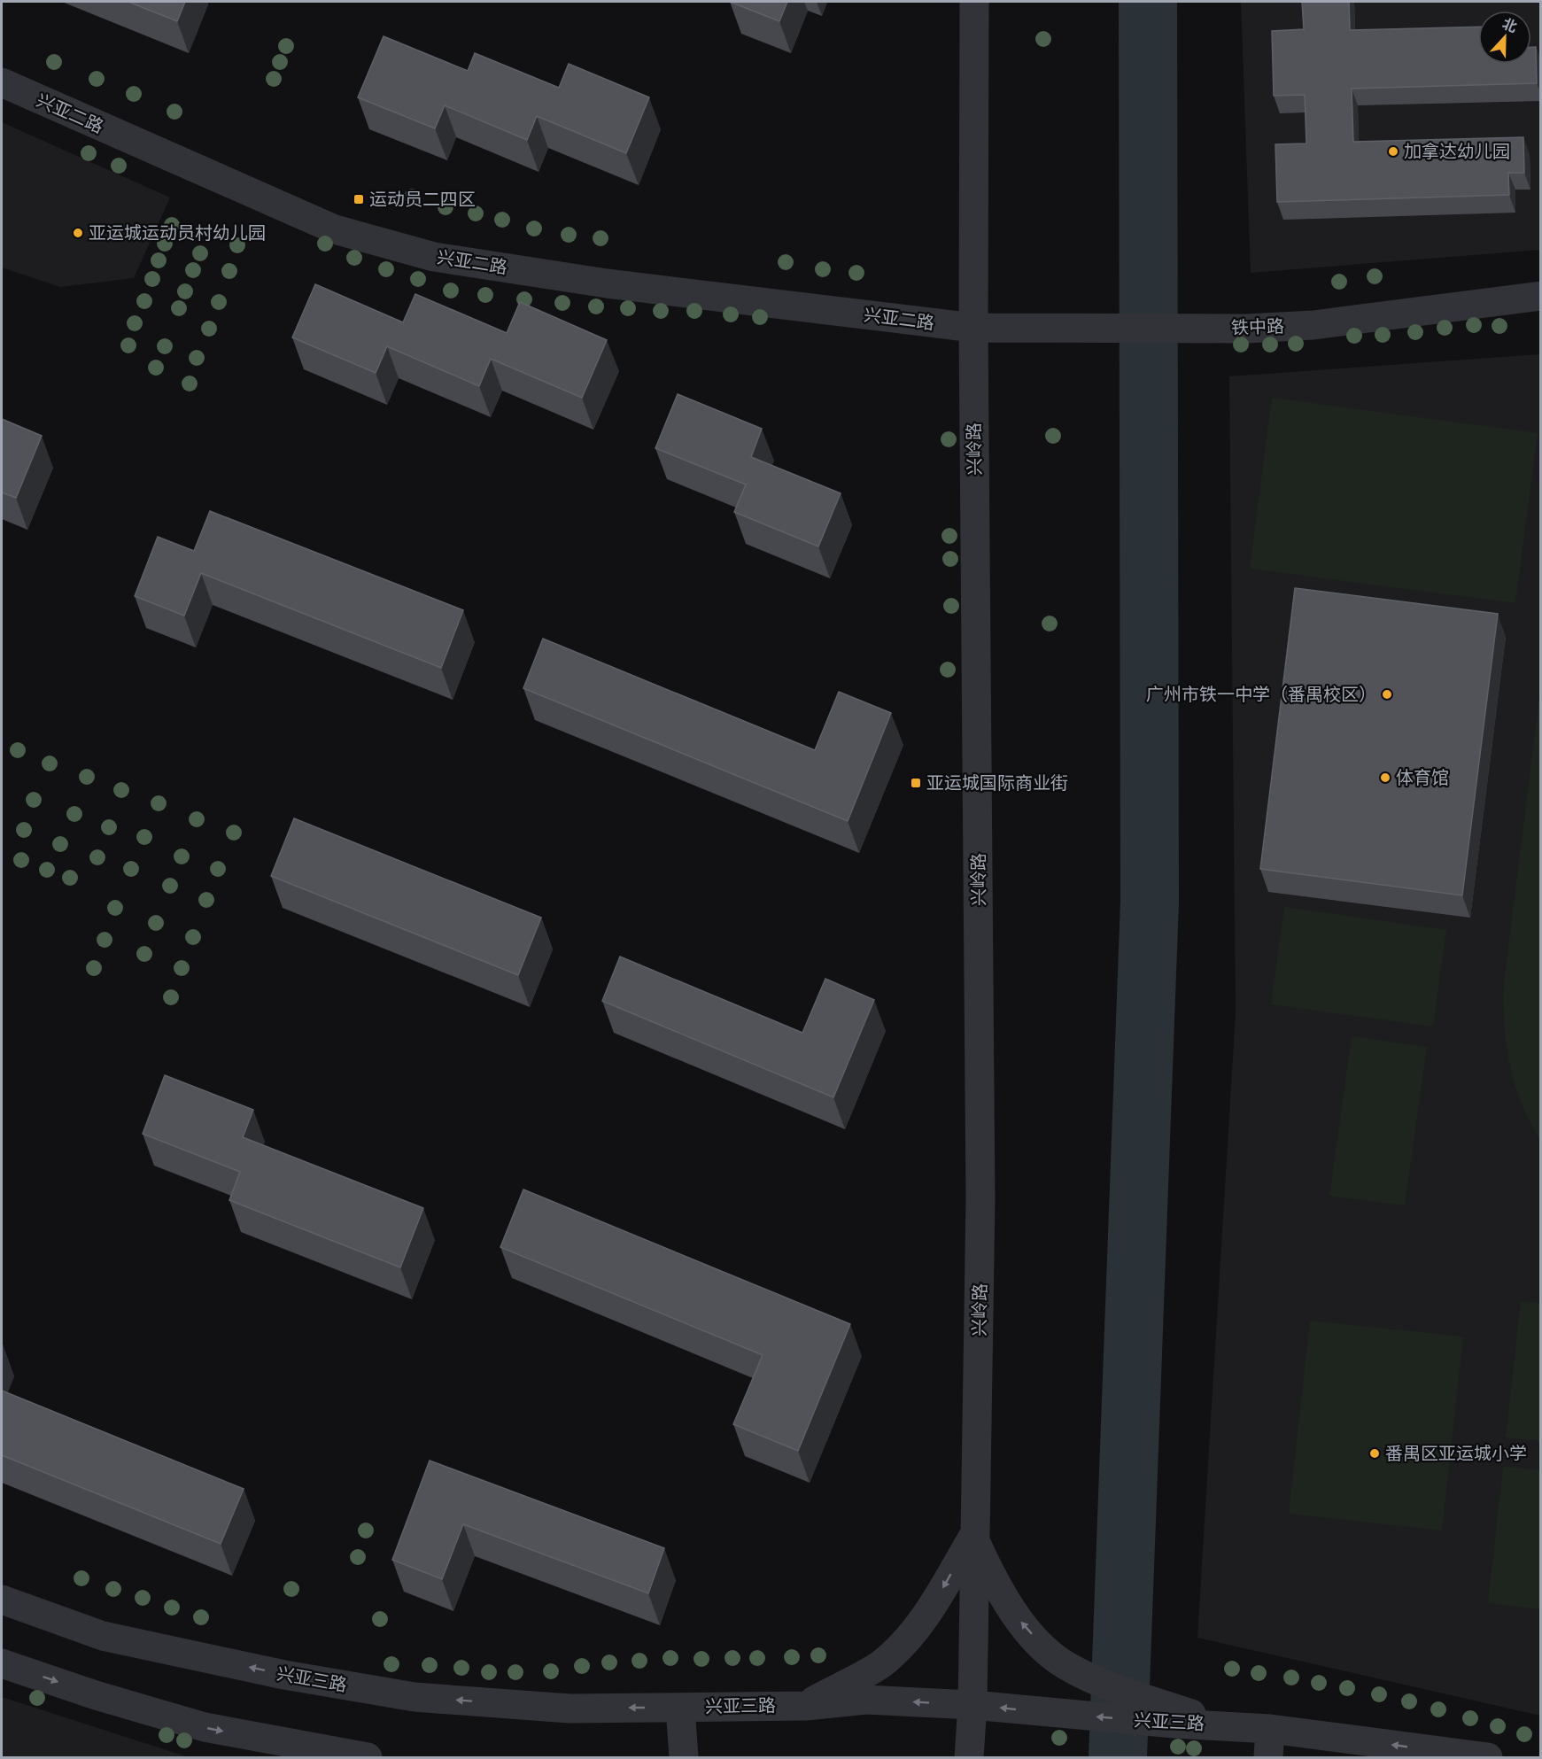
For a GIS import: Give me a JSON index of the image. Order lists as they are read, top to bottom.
{
  "streets": {
    "street": [
      "兴亚二路",
      "铁中路",
      "兴岭路",
      "兴亚三路"
    ]
  },
  "crossings": [
    ["兴亚二路", "铁中路"],
    ["兴亚二路", "兴岭路"],
    ["铁中路", "兴岭路"],
    ["兴岭路", "兴亚三路"]
  ],
  "one_way": ["兴亚三路"],
  "places": {
    "other": [
      "加拿达幼儿园",
      "亚运城运动员村幼儿园",
      "广州市铁一中学（番禺校区）",
      "体育馆",
      "番禺区亚运城小学"
    ],
    "transit": ["运动员二四区", "亚运城国际商业街"]
  },
  "north": "top"
}
